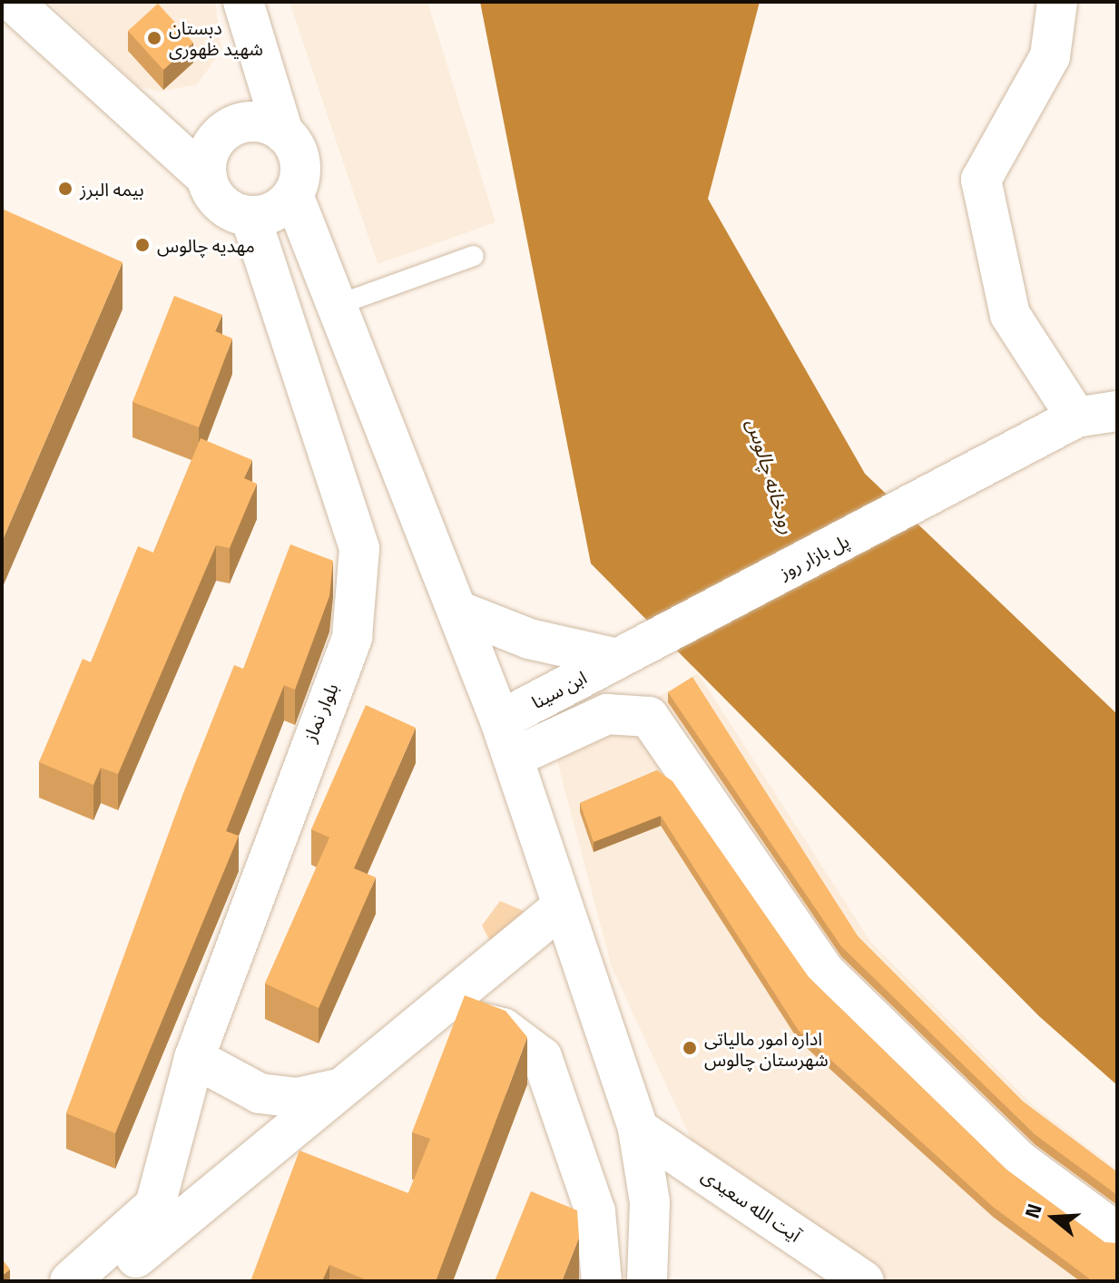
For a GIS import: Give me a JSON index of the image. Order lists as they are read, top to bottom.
{
  "streets": {
    "main road": [
      "پل بازار روز",
      "ابن سینا",
      "بلوار نماز",
      "آیت الله سعیدی"
    ]
  },
  "crossings": [
    ["پل بازار روز", "ابن سینا"]
  ],
  "water": ["رودخانه چالوس"],
  "places": [
    "دبستان شهید ظهوری",
    "بیمه البرز",
    "مهدیه چالوس",
    "اداره امور مالیاتی شهرستان چالوس"
  ],
  "north": "left"
}
